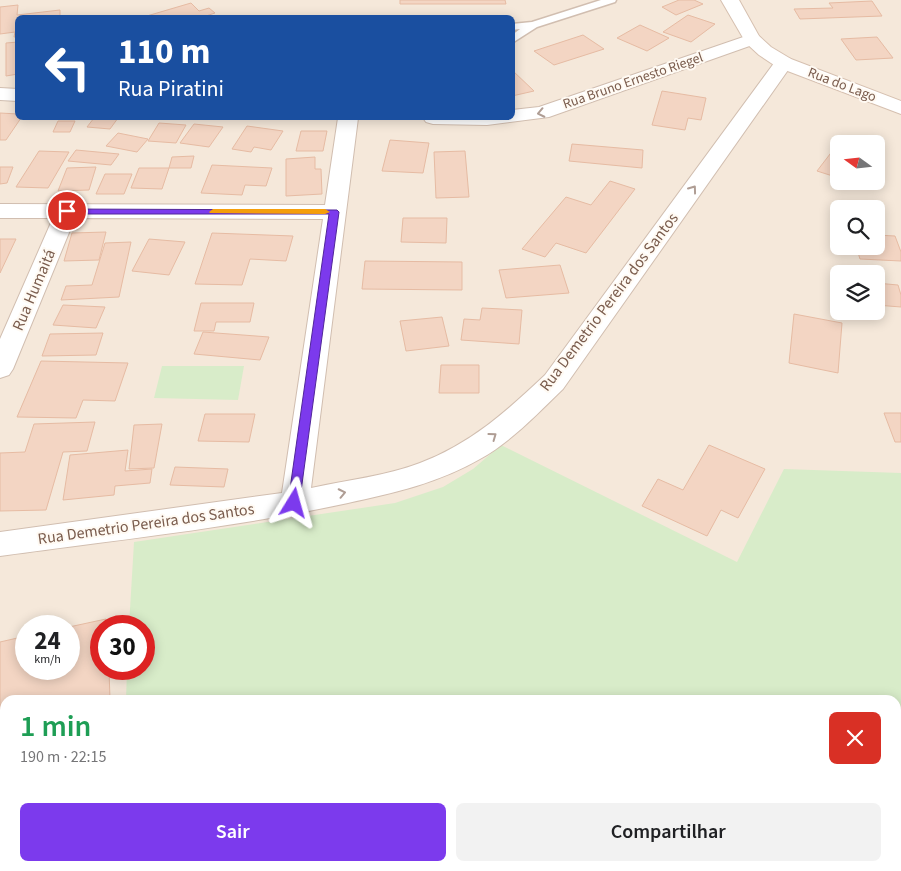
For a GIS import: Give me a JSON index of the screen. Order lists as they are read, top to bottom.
{
  "streets": {
    "street": [
      "Rua Bruno Ernesto Riegel",
      "Rua do Lago",
      "Rua Humaitá",
      "Rua Demetrio Pereira dos Santos"
    ]
  },
  "crossings": [
    ["Rua Bruno Ernesto Riegel", "Rua do Lago"],
    ["Rua do Lago", "Rua Demetrio Pereira dos Santos"]
  ],
  "one_way": ["Rua Bruno Ernesto Riegel", "Rua Demetrio Pereira dos Santos"],
  "north": "left",
  "page": {
    "turn": ["110 m", "Rua Piratini"],
    "speed": "24 km/h",
    "limit": "30",
    "heading": ["1 min", "190 m · 22:15"],
    "buttons": ["Sair", "Compartilhar"]
  }
}
